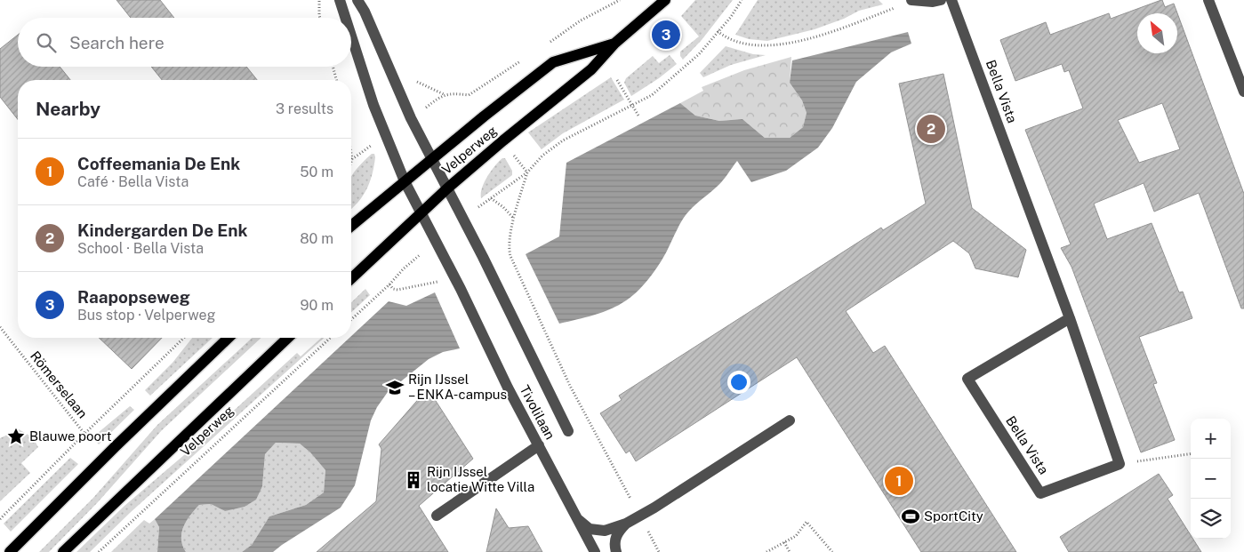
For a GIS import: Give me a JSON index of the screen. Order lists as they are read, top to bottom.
{
  "streets": {
    "main road": ["Velperweg"],
    "street": ["Bella Vista", "Tivolilaan"],
    "path": ["Römerselaan"]
  },
  "crossings": [
    ["Velperweg", "Tivolilaan"]
  ],
  "places": {
    "school or university": ["Rijn IJssel – ENKA-campus"],
    "place": ["Blauwe poort"],
    "building": ["Rijn IJssel locatie Witte Villa"],
    "sports": ["SportCity"]
  },
  "north": "top left",
  "page": {
    "search": "Search here",
    "pins": ["3", "2", "1"],
    "heading": ["Nearby", "3 results"],
    "list": [
      {
        "mark": "1",
        "name": "Coffeemania De Enk",
        "note": "Café · Bella Vista",
        "value": "50 m"
      },
      {
        "mark": "2",
        "name": "Kindergarden De Enk",
        "note": "School · Bella Vista",
        "value": "80 m"
      },
      {
        "mark": "3",
        "name": "Raapopseweg",
        "note": "Bus stop · Velperweg",
        "value": "90 m"
      }
    ],
    "map_buttons": ["+", "−"]
  }
}
